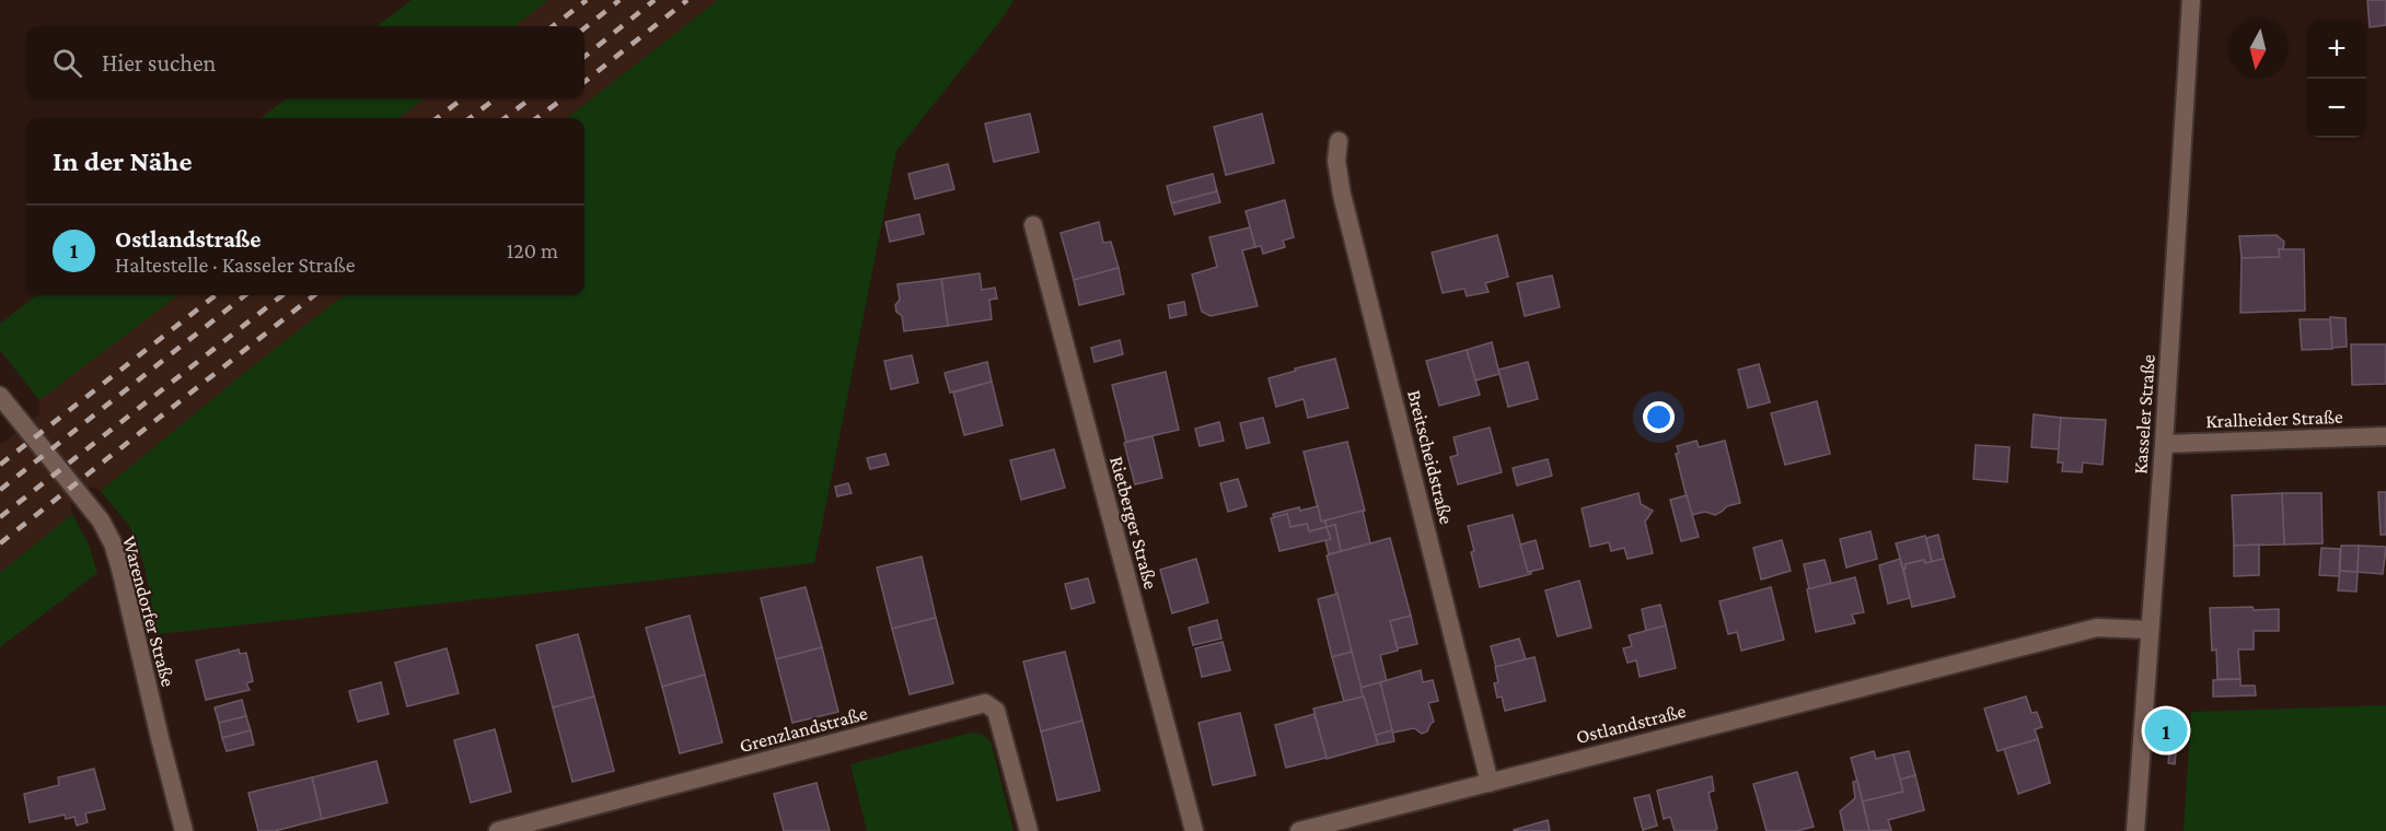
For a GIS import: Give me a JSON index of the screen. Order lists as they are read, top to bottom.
{
  "streets": {
    "street": [
      "Kasseler Straße",
      "Kralheider Straße",
      "Breitscheidstraße",
      "Rietberger Straße",
      "Warendorfer Straße",
      "Ostlandstraße",
      "Grenzlandstraße"
    ]
  },
  "crossings": [
    ["Kasseler Straße", "Kralheider Straße"],
    ["Kasseler Straße", "Ostlandstraße"],
    ["Breitscheidstraße", "Ostlandstraße"]
  ],
  "north": "bottom",
  "page": {
    "map_buttons": ["+", "−"],
    "search": "Hier suchen",
    "heading": "In der Nähe",
    "list": [
      {
        "mark": "1",
        "name": "Ostlandstraße",
        "note": "Haltestelle · Kasseler Straße",
        "value": "120 m"
      }
    ],
    "pins": "1"
  }
}
